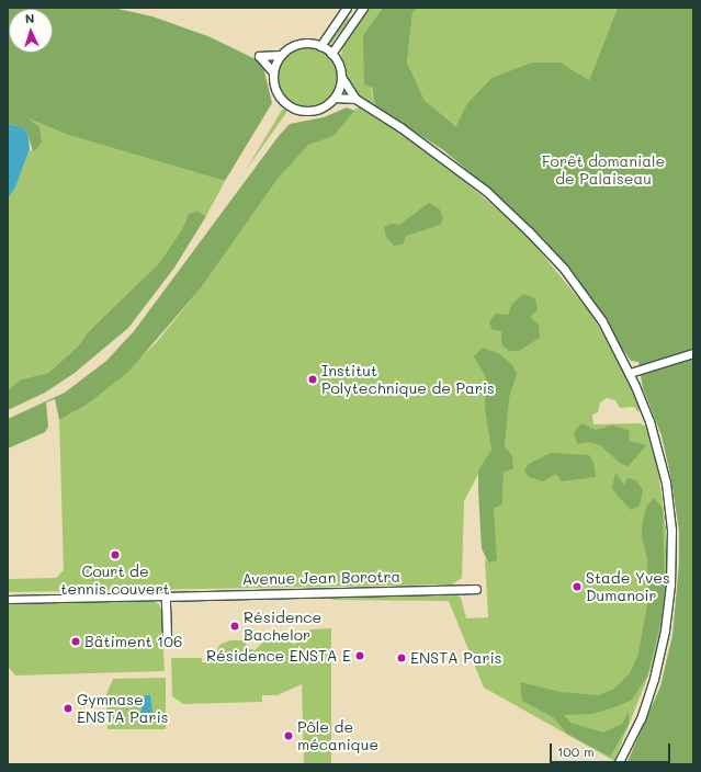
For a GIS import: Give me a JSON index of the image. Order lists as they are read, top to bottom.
{
  "streets": {
    "street": ["Avenue Jean Borotra"]
  },
  "parks": ["Forêt domaniale de Palaiseau"],
  "places": [
    "Institut Polytechnique de Paris",
    "Court de tennis couvert",
    "Stade Yves Dumanoir",
    "Résidence Bachelor",
    "Bâtiment 106",
    "Résidence ENSTA E",
    "ENSTA Paris",
    "Gymnase ENSTA Paris",
    "Pôle de mécanique"
  ],
  "scale_bar": "100 m",
  "north": "top"
}
